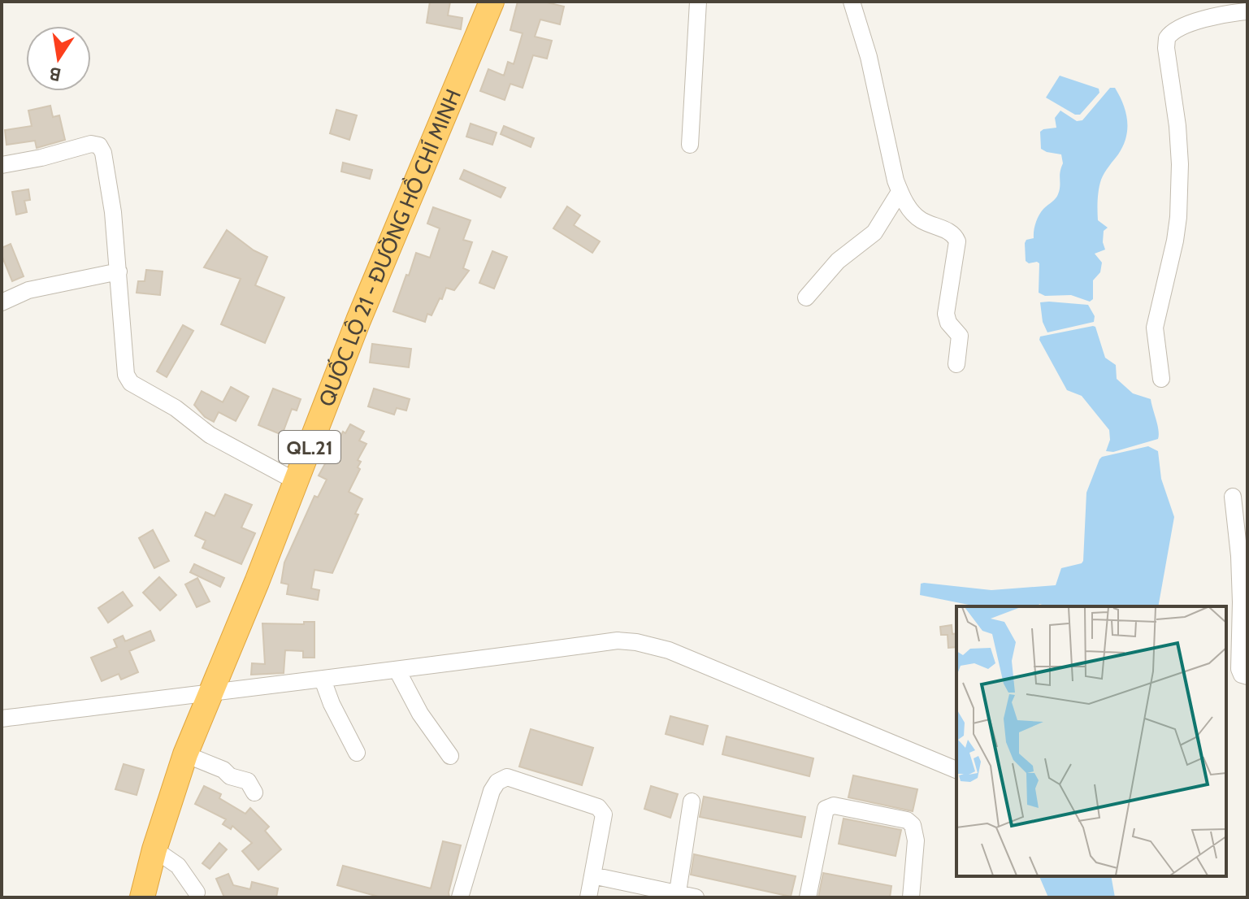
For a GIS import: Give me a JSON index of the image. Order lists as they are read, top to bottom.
{
  "streets": {
    "highway": ["QUỐC LỘ 21 - ĐƯỜNG HỒ CHÍ MINH", "QL.21"]
  },
  "north": "bottom"
}
